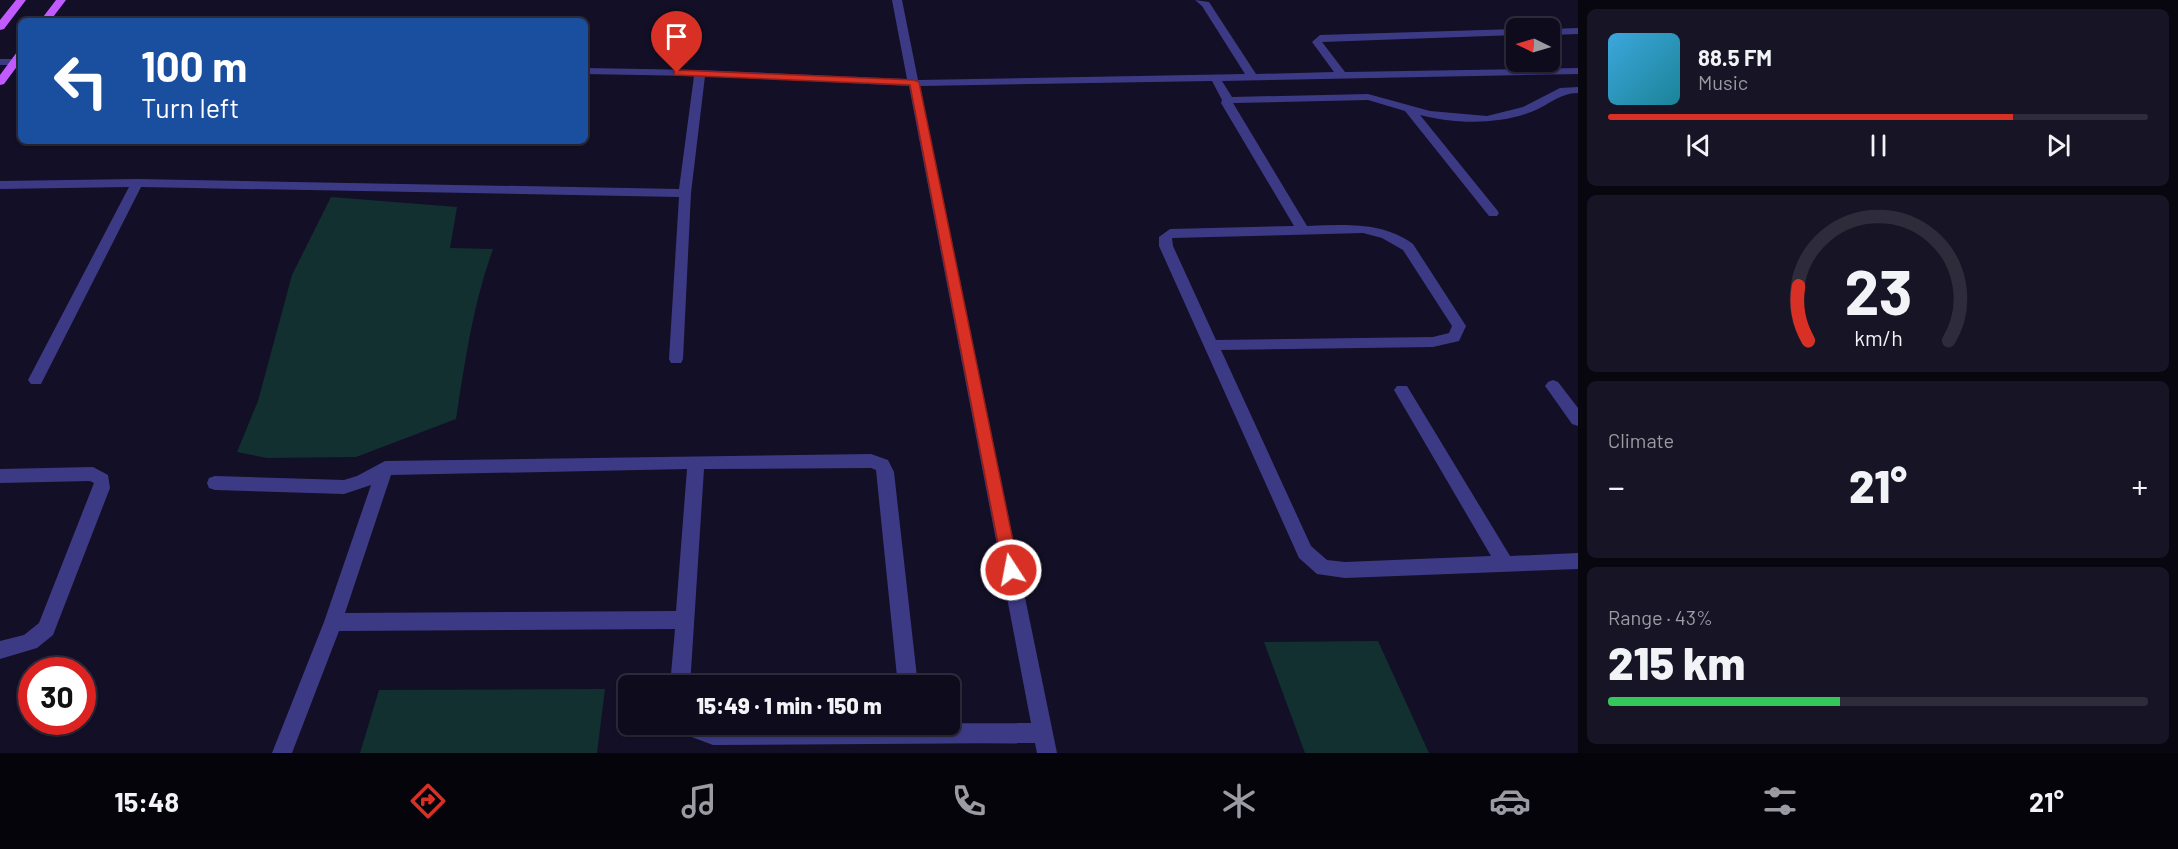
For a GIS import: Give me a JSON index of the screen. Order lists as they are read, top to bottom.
{
  "north": "left",
  "page": {
    "turn": ["100 m", "Turn left"],
    "song": ["88.5 FM", "Music"],
    "tile": [
      "Climate",
      ["Range · 43%", "215 km"]
    ],
    "heat": ["−", "21°", "+"],
    "limit": "30",
    "trip": "15:49 · 1 min · 150 m",
    "tabs": ["15:48", "21°"],
    "gauge": ["23", "km/h"]
  }
}
